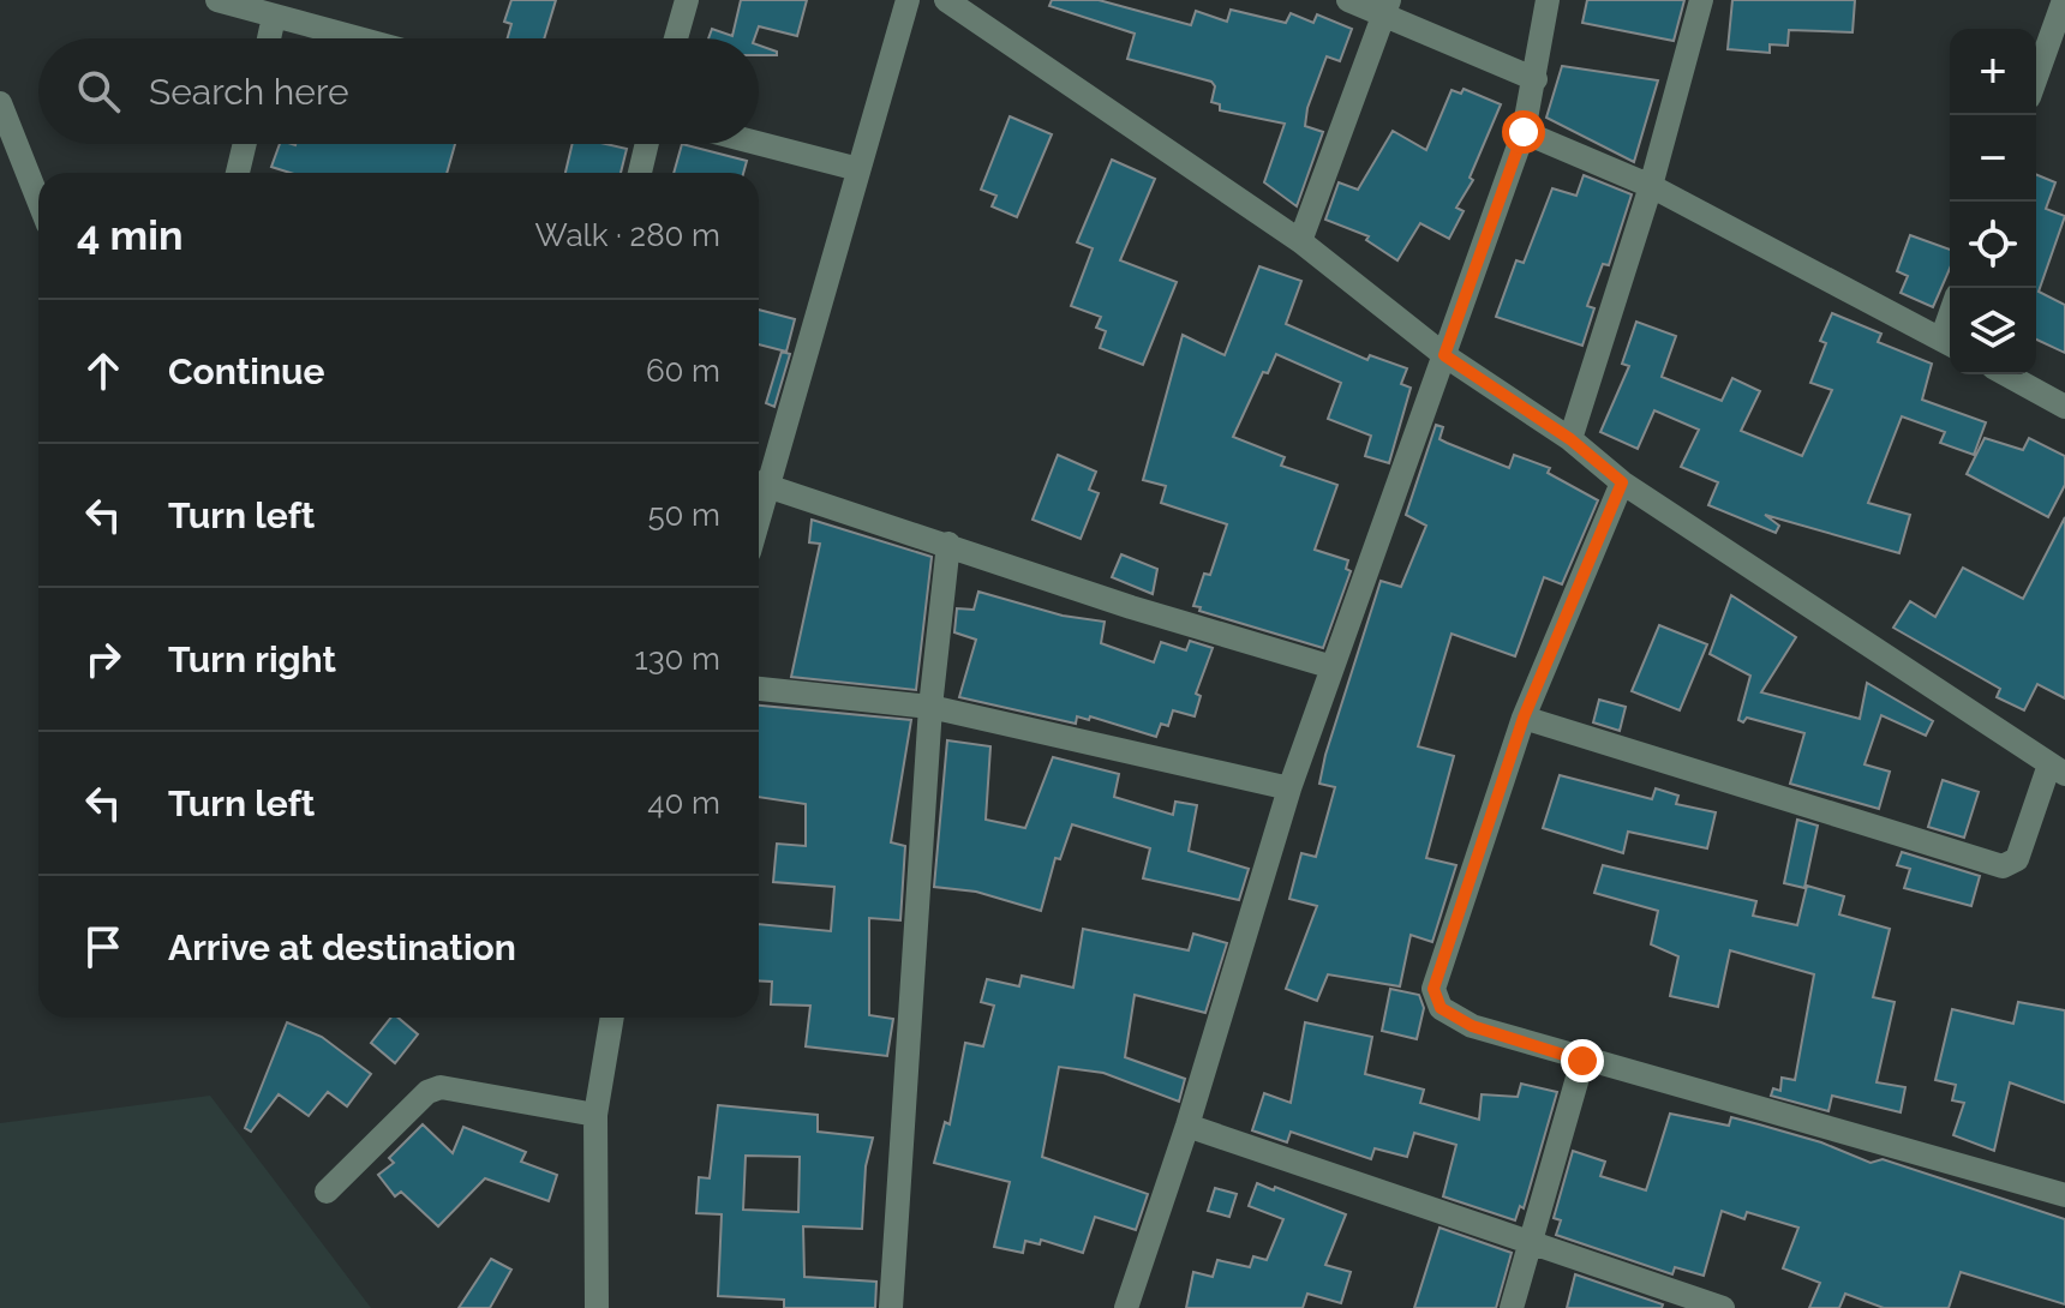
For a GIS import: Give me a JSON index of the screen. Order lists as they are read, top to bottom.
{
  "page": {
    "map_buttons": ["+", "−"],
    "search": "Search here",
    "heading": ["4 min", "Walk · 280 m"],
    "list": [
      ["Continue", "60 m"],
      ["Turn left", "50 m"],
      ["Turn right", "130 m"],
      ["Turn left", "40 m"],
      "Arrive at destination"
    ]
  }
}
